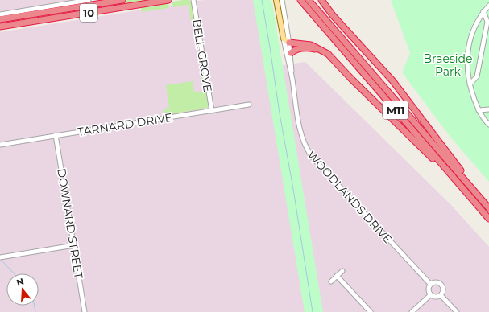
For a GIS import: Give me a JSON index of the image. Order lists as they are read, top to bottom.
{
  "streets": {
    "highway": ["10", "M11"],
    "main road": ["WOODLANDS DRIVE"],
    "street": ["BELL GROVE", "TARNARD DRIVE", "DOWNARD STREET"]
  },
  "crossings": [
    ["BELL GROVE", "TARNARD DRIVE"],
    ["TARNARD DRIVE", "DOWNARD STREET"]
  ],
  "parks": ["Braeside Park"],
  "north": "top"
}
